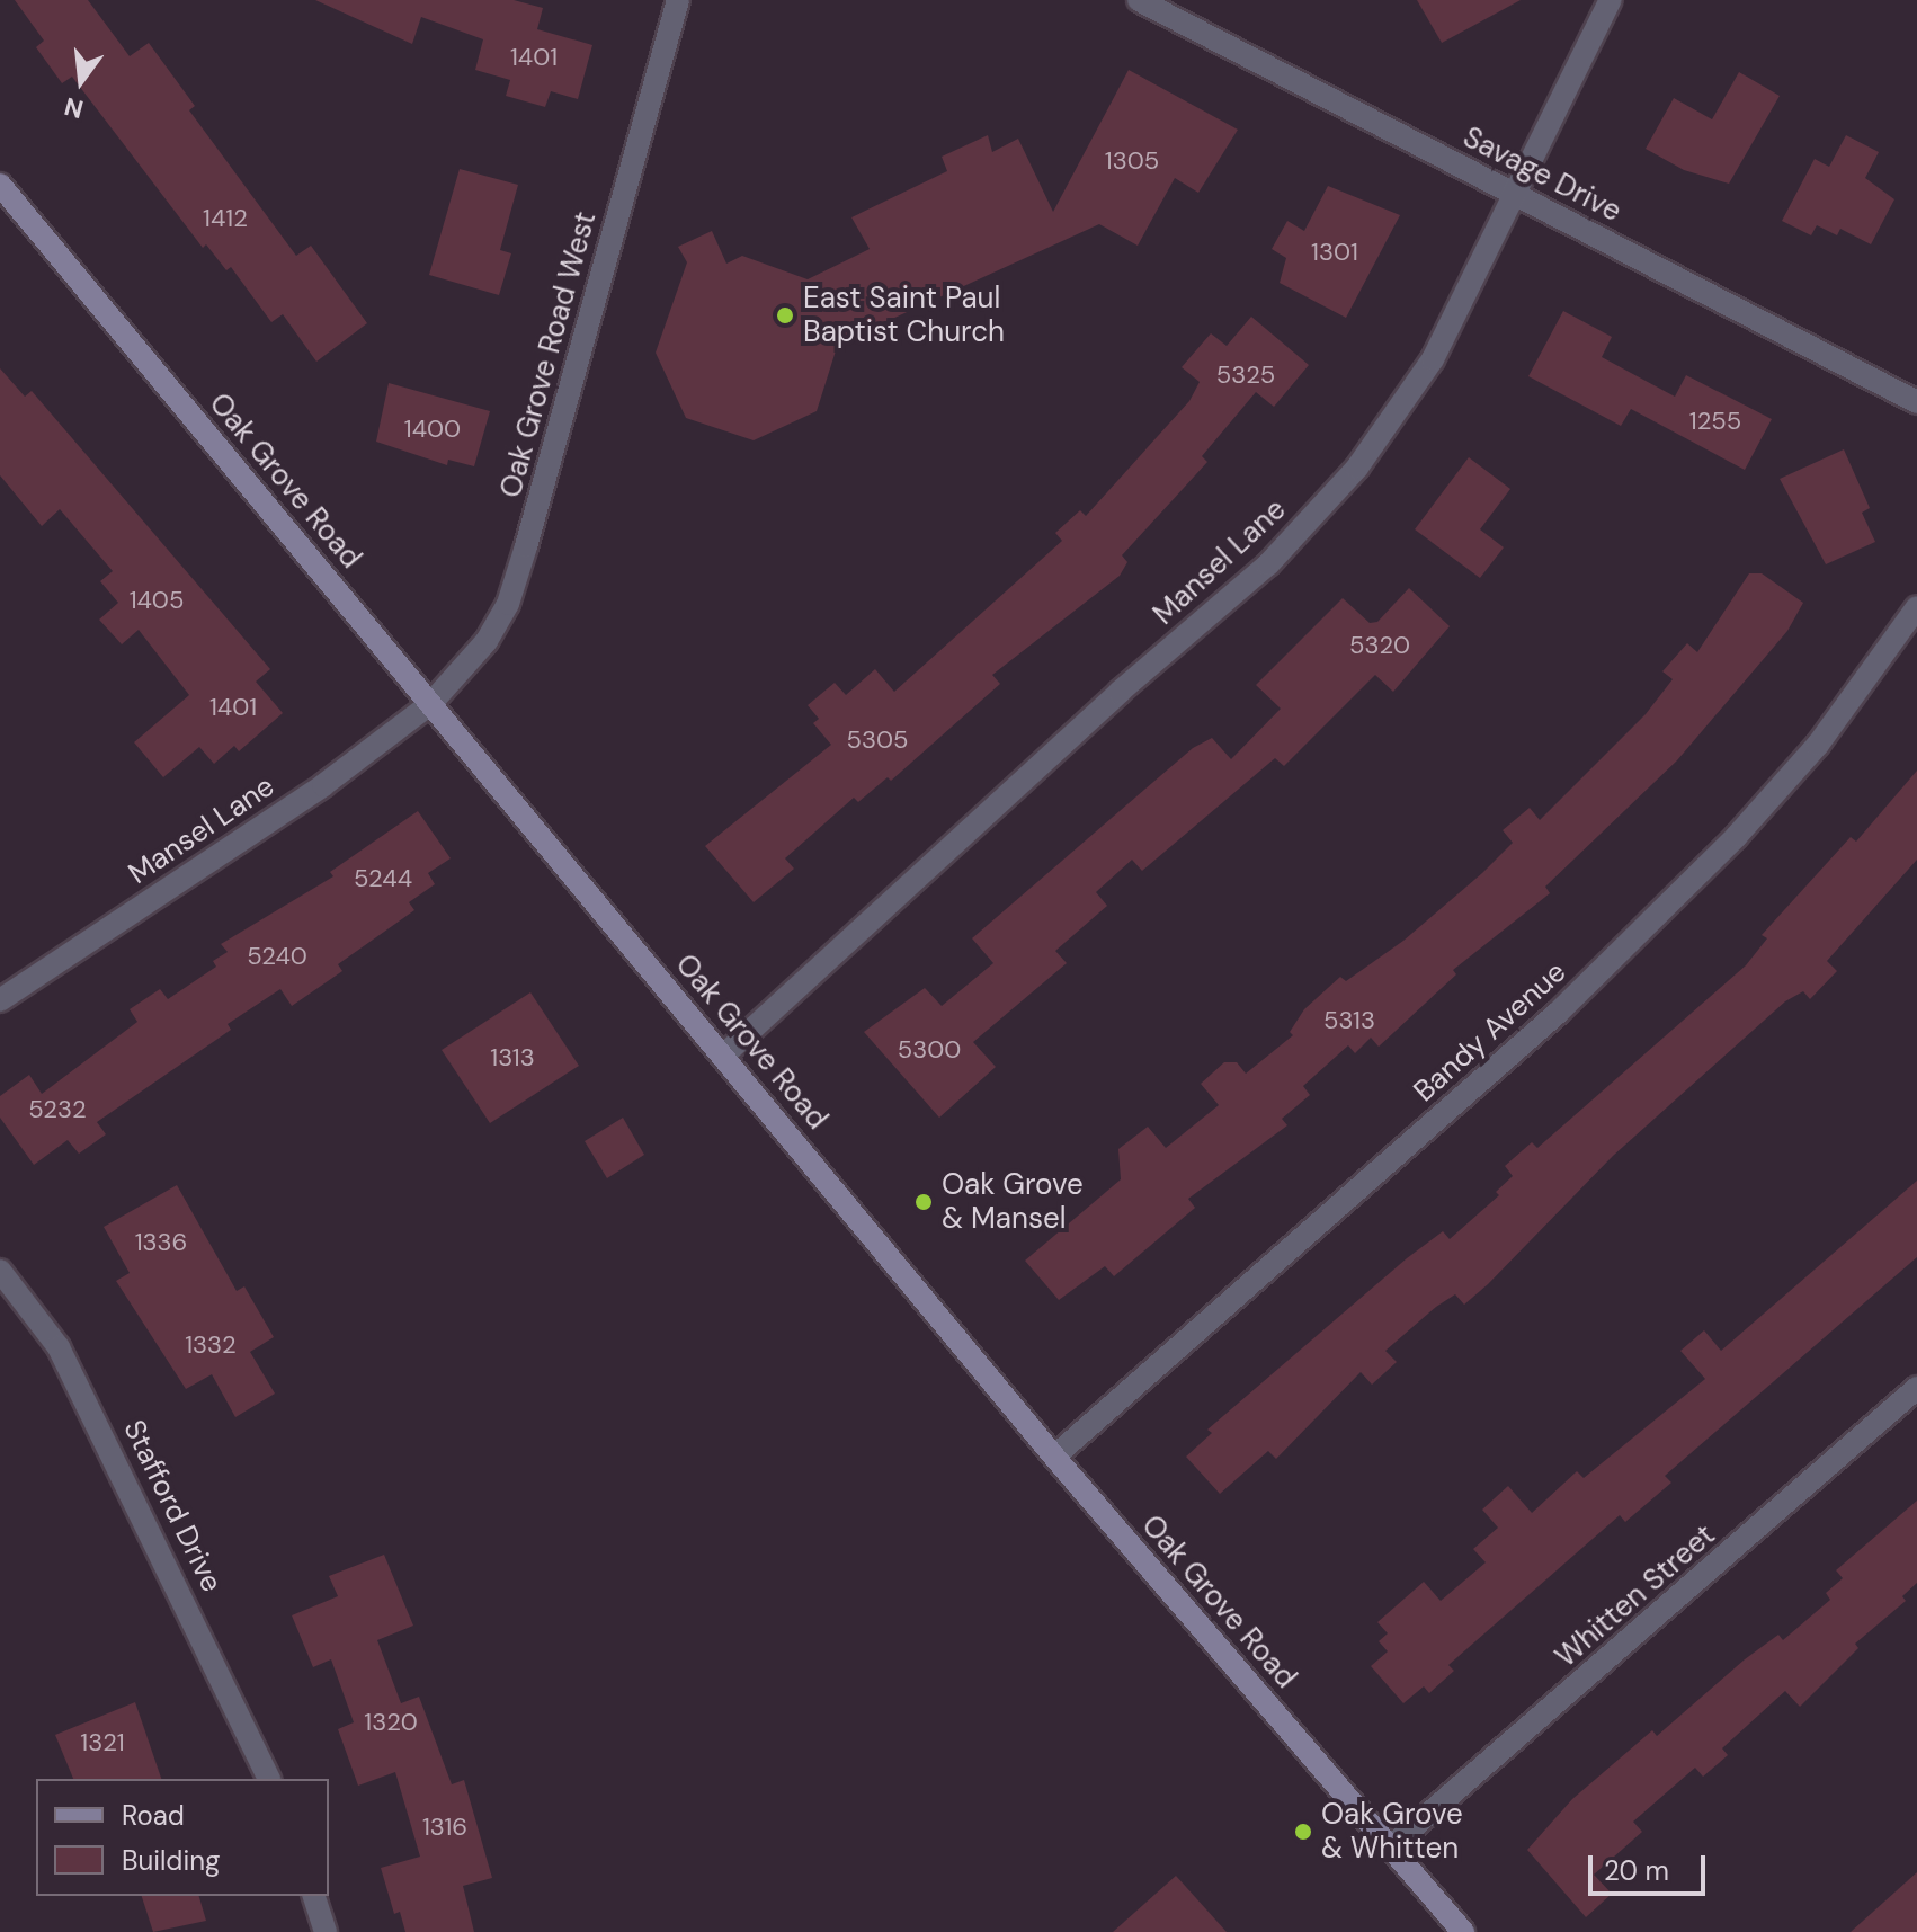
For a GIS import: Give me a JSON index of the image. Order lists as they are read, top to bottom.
{
  "streets": {
    "street": [
      "Savage Drive",
      "Oak Grove Road West",
      "Oak Grove Road",
      "Mansel Lane",
      "Bandy Avenue",
      "Stafford Drive",
      "Whitten Street"
    ]
  },
  "crossings": [
    ["Savage Drive", "Mansel Lane"],
    ["Oak Grove Road West", "Oak Grove Road"],
    ["Oak Grove Road West", "Mansel Lane"],
    ["Oak Grove Road", "Mansel Lane"],
    ["Oak Grove Road", "Bandy Avenue"],
    ["Oak Grove Road", "Whitten Street"]
  ],
  "places": ["East Saint Paul Baptist Church", "Oak Grove & Mansel", "Oak Grove & Whitten"],
  "house_numbers": [
    "1401",
    "1305",
    "1412",
    "1301",
    "5325",
    "1255",
    "1400",
    "1405",
    "5320",
    "1401",
    "5305",
    "5244",
    "5240",
    "5313",
    "5300",
    "1313",
    "5232",
    "1336",
    "1332",
    "1320",
    "1321",
    "1316"
  ],
  "legend": ["Road", "Building"],
  "scale_bar": "20 m",
  "north": "bottom"
}
